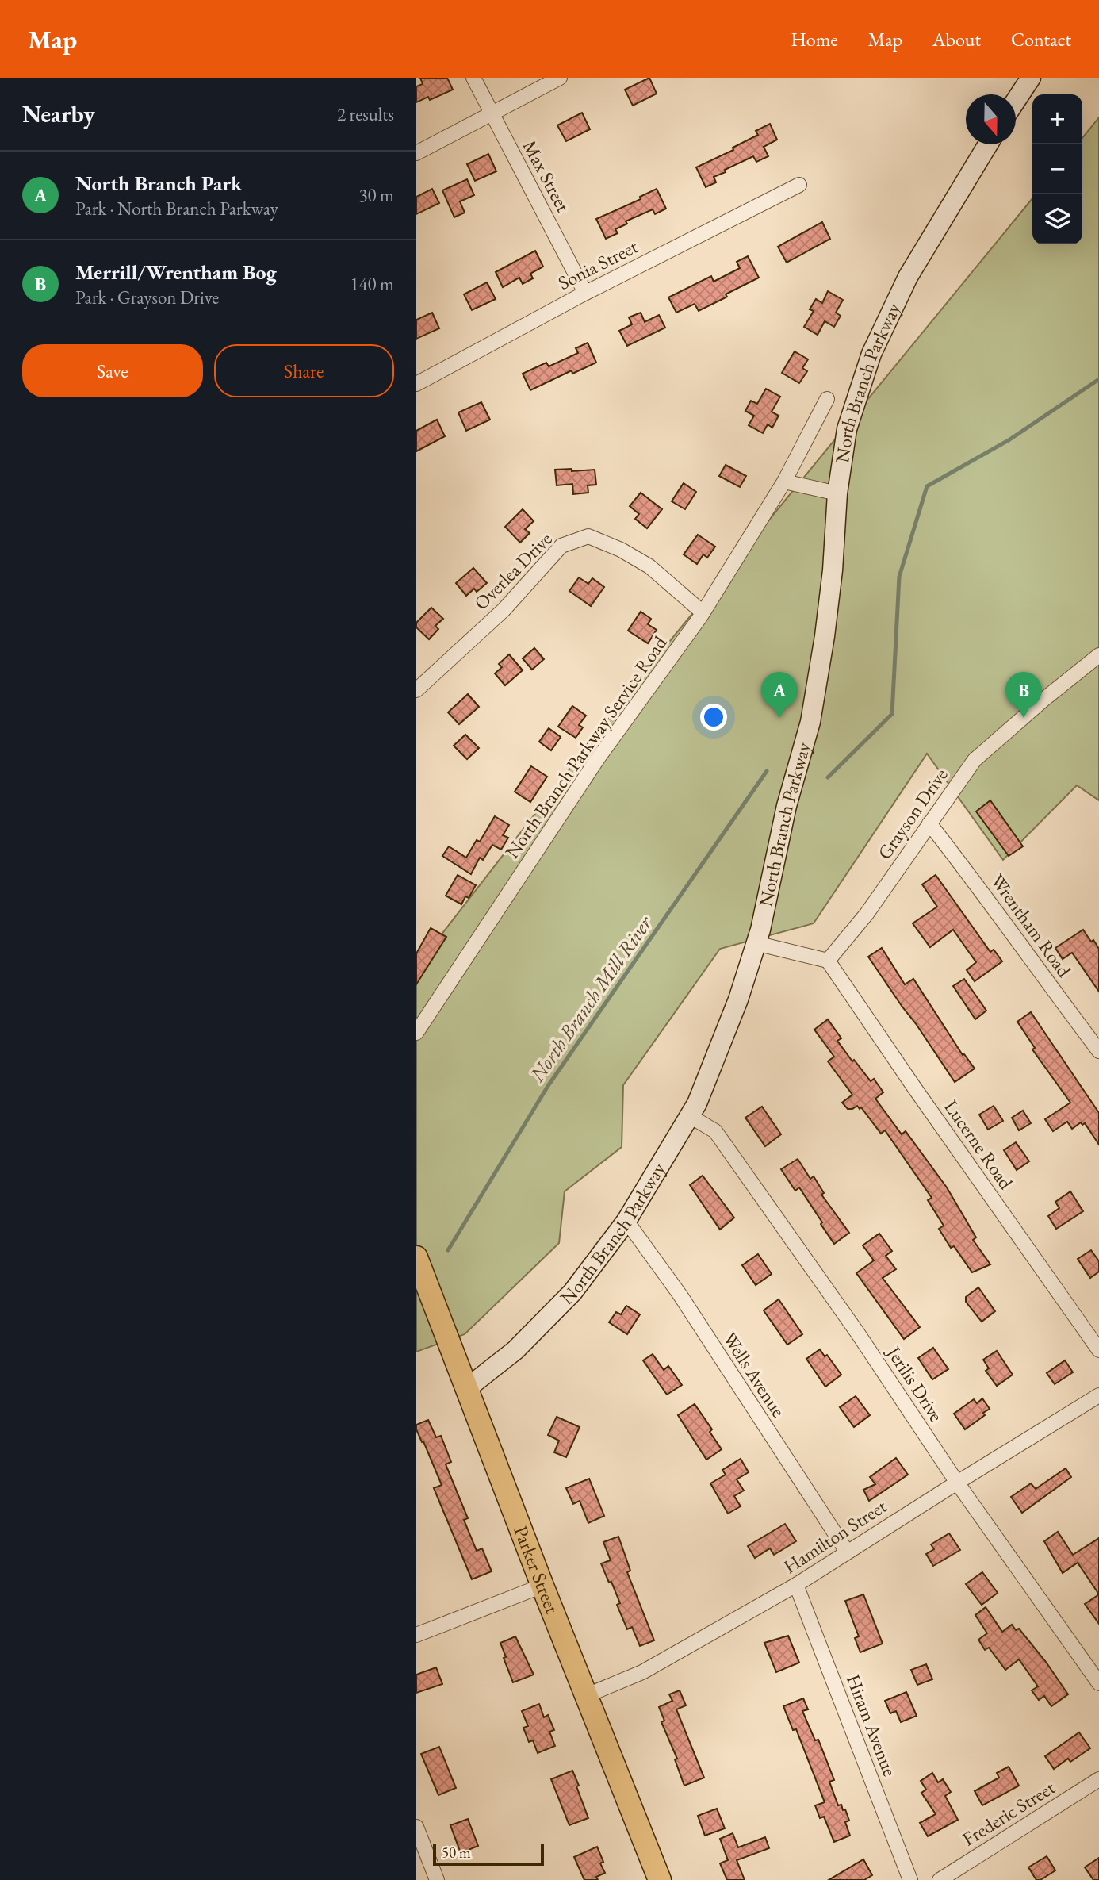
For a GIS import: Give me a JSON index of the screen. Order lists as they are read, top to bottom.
{
  "streets": {
    "main road": ["Parker Street"],
    "street": [
      "Max Street",
      "Sonia Street",
      "North Branch Parkway",
      "Overlea Drive",
      "North Branch Parkway Service Road",
      "Grayson Drive",
      "Wrentham Road",
      "Lucerne Road",
      "Wells Avenue",
      "Jerilis Drive",
      "Hamilton Street",
      "Hiram Avenue",
      "Frederic Street"
    ]
  },
  "crossings": [
    ["Max Street", "Sonia Street"],
    ["North Branch Parkway", "Wells Avenue"],
    ["North Branch Parkway", "Jerilis Drive"],
    ["North Branch Parkway", "Parker Street"],
    ["Overlea Drive", "North Branch Parkway Service Road"],
    ["Grayson Drive", "Wrentham Road"],
    ["Grayson Drive", "Lucerne Road"],
    ["Wells Avenue", "Hamilton Street"],
    ["Jerilis Drive", "Hamilton Street"],
    ["Hamilton Street", "Parker Street"],
    ["Hamilton Street", "Hiram Avenue"]
  ],
  "water": ["North Branch Mill River"],
  "scale_bar": "50 m",
  "north": "bottom",
  "page": {
    "header": "Map",
    "nav": [
      "Home",
      "Map",
      "About",
      "Contact"
    ],
    "heading": ["Nearby", "2 results"],
    "map_buttons": ["+", "−"],
    "list": [
      {
        "mark": "A",
        "name": "North Branch Park",
        "note": "Park · North Branch Parkway",
        "value": "30 m"
      },
      {
        "mark": "B",
        "name": "Merrill/Wrentham Bog",
        "note": "Park · Grayson Drive",
        "value": "140 m"
      }
    ],
    "buttons": ["Save", "Share"],
    "pins": ["A", "B"],
    "scale": "50 m"
  }
}
